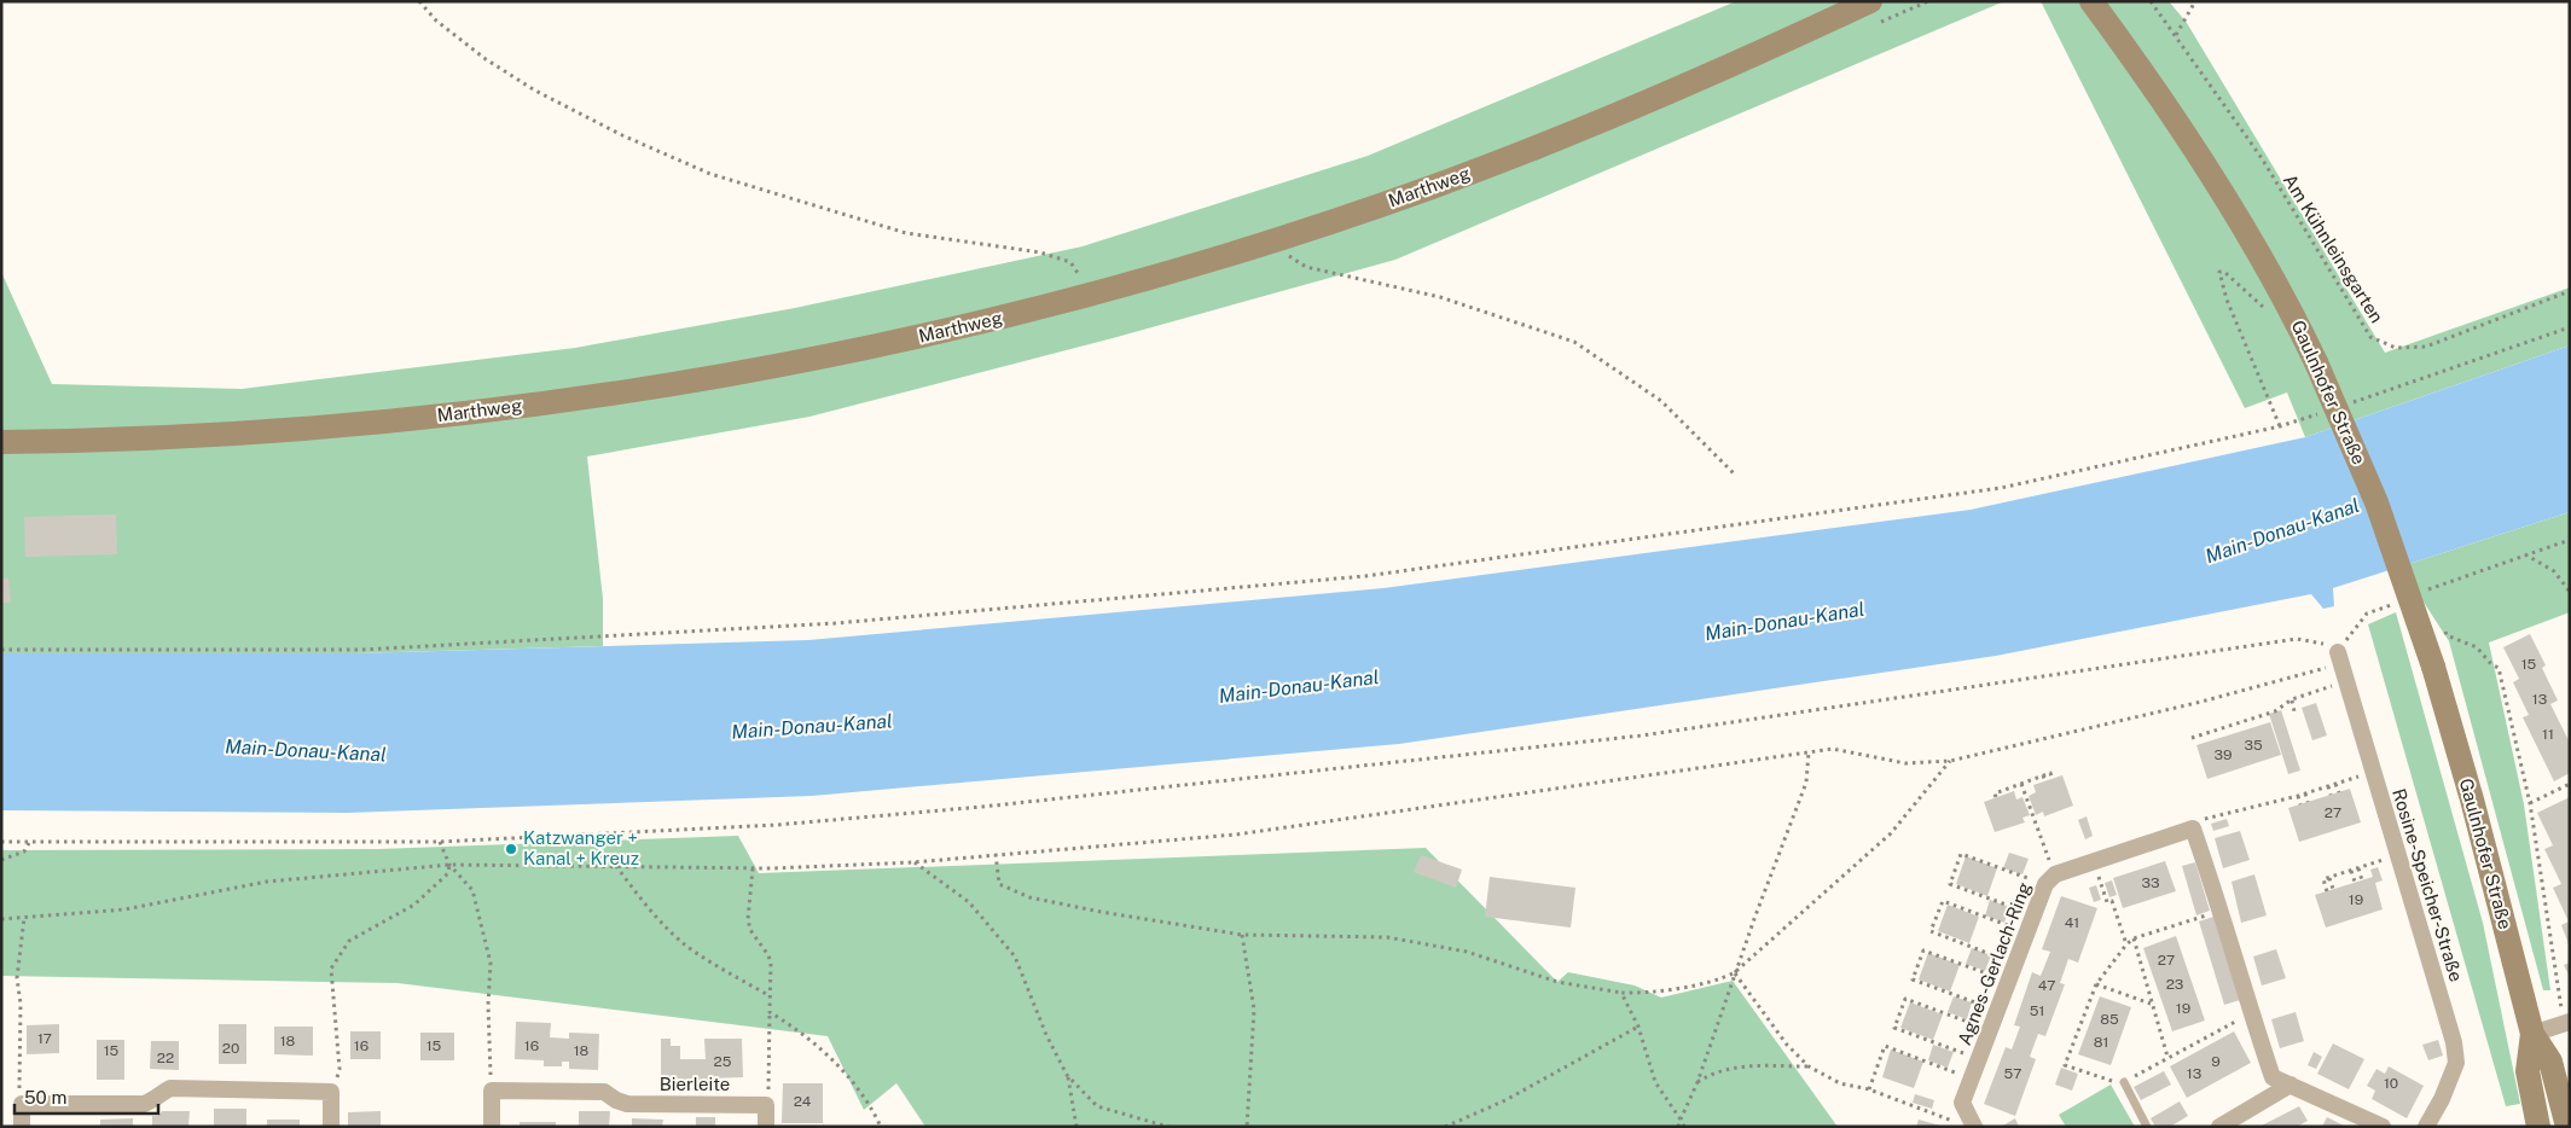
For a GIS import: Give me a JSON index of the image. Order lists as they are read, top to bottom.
{
  "streets": {
    "main road": ["Marthweg", "Gaulnhofer Straße"],
    "street": ["Rosine-Speicher-Straße", "Agnes-Gerlach-Ring", "Bierleite"],
    "path": ["Am Kühnleinsgarten"]
  },
  "water": ["Main-Donau-Kanal"],
  "places": ["Katzwanger + Kanal + Kreuz"],
  "house_numbers": [
    "15",
    "13",
    "11",
    "35",
    "39",
    "27",
    "33",
    "19",
    "41",
    "27",
    "23",
    "47",
    "19",
    "51",
    "85",
    "17",
    "18",
    "81",
    "16",
    "15",
    "16",
    "20",
    "15",
    "18",
    "22",
    "25",
    "9",
    "57",
    "13",
    "10",
    "24"
  ],
  "scale_bar": "50 m"
}
